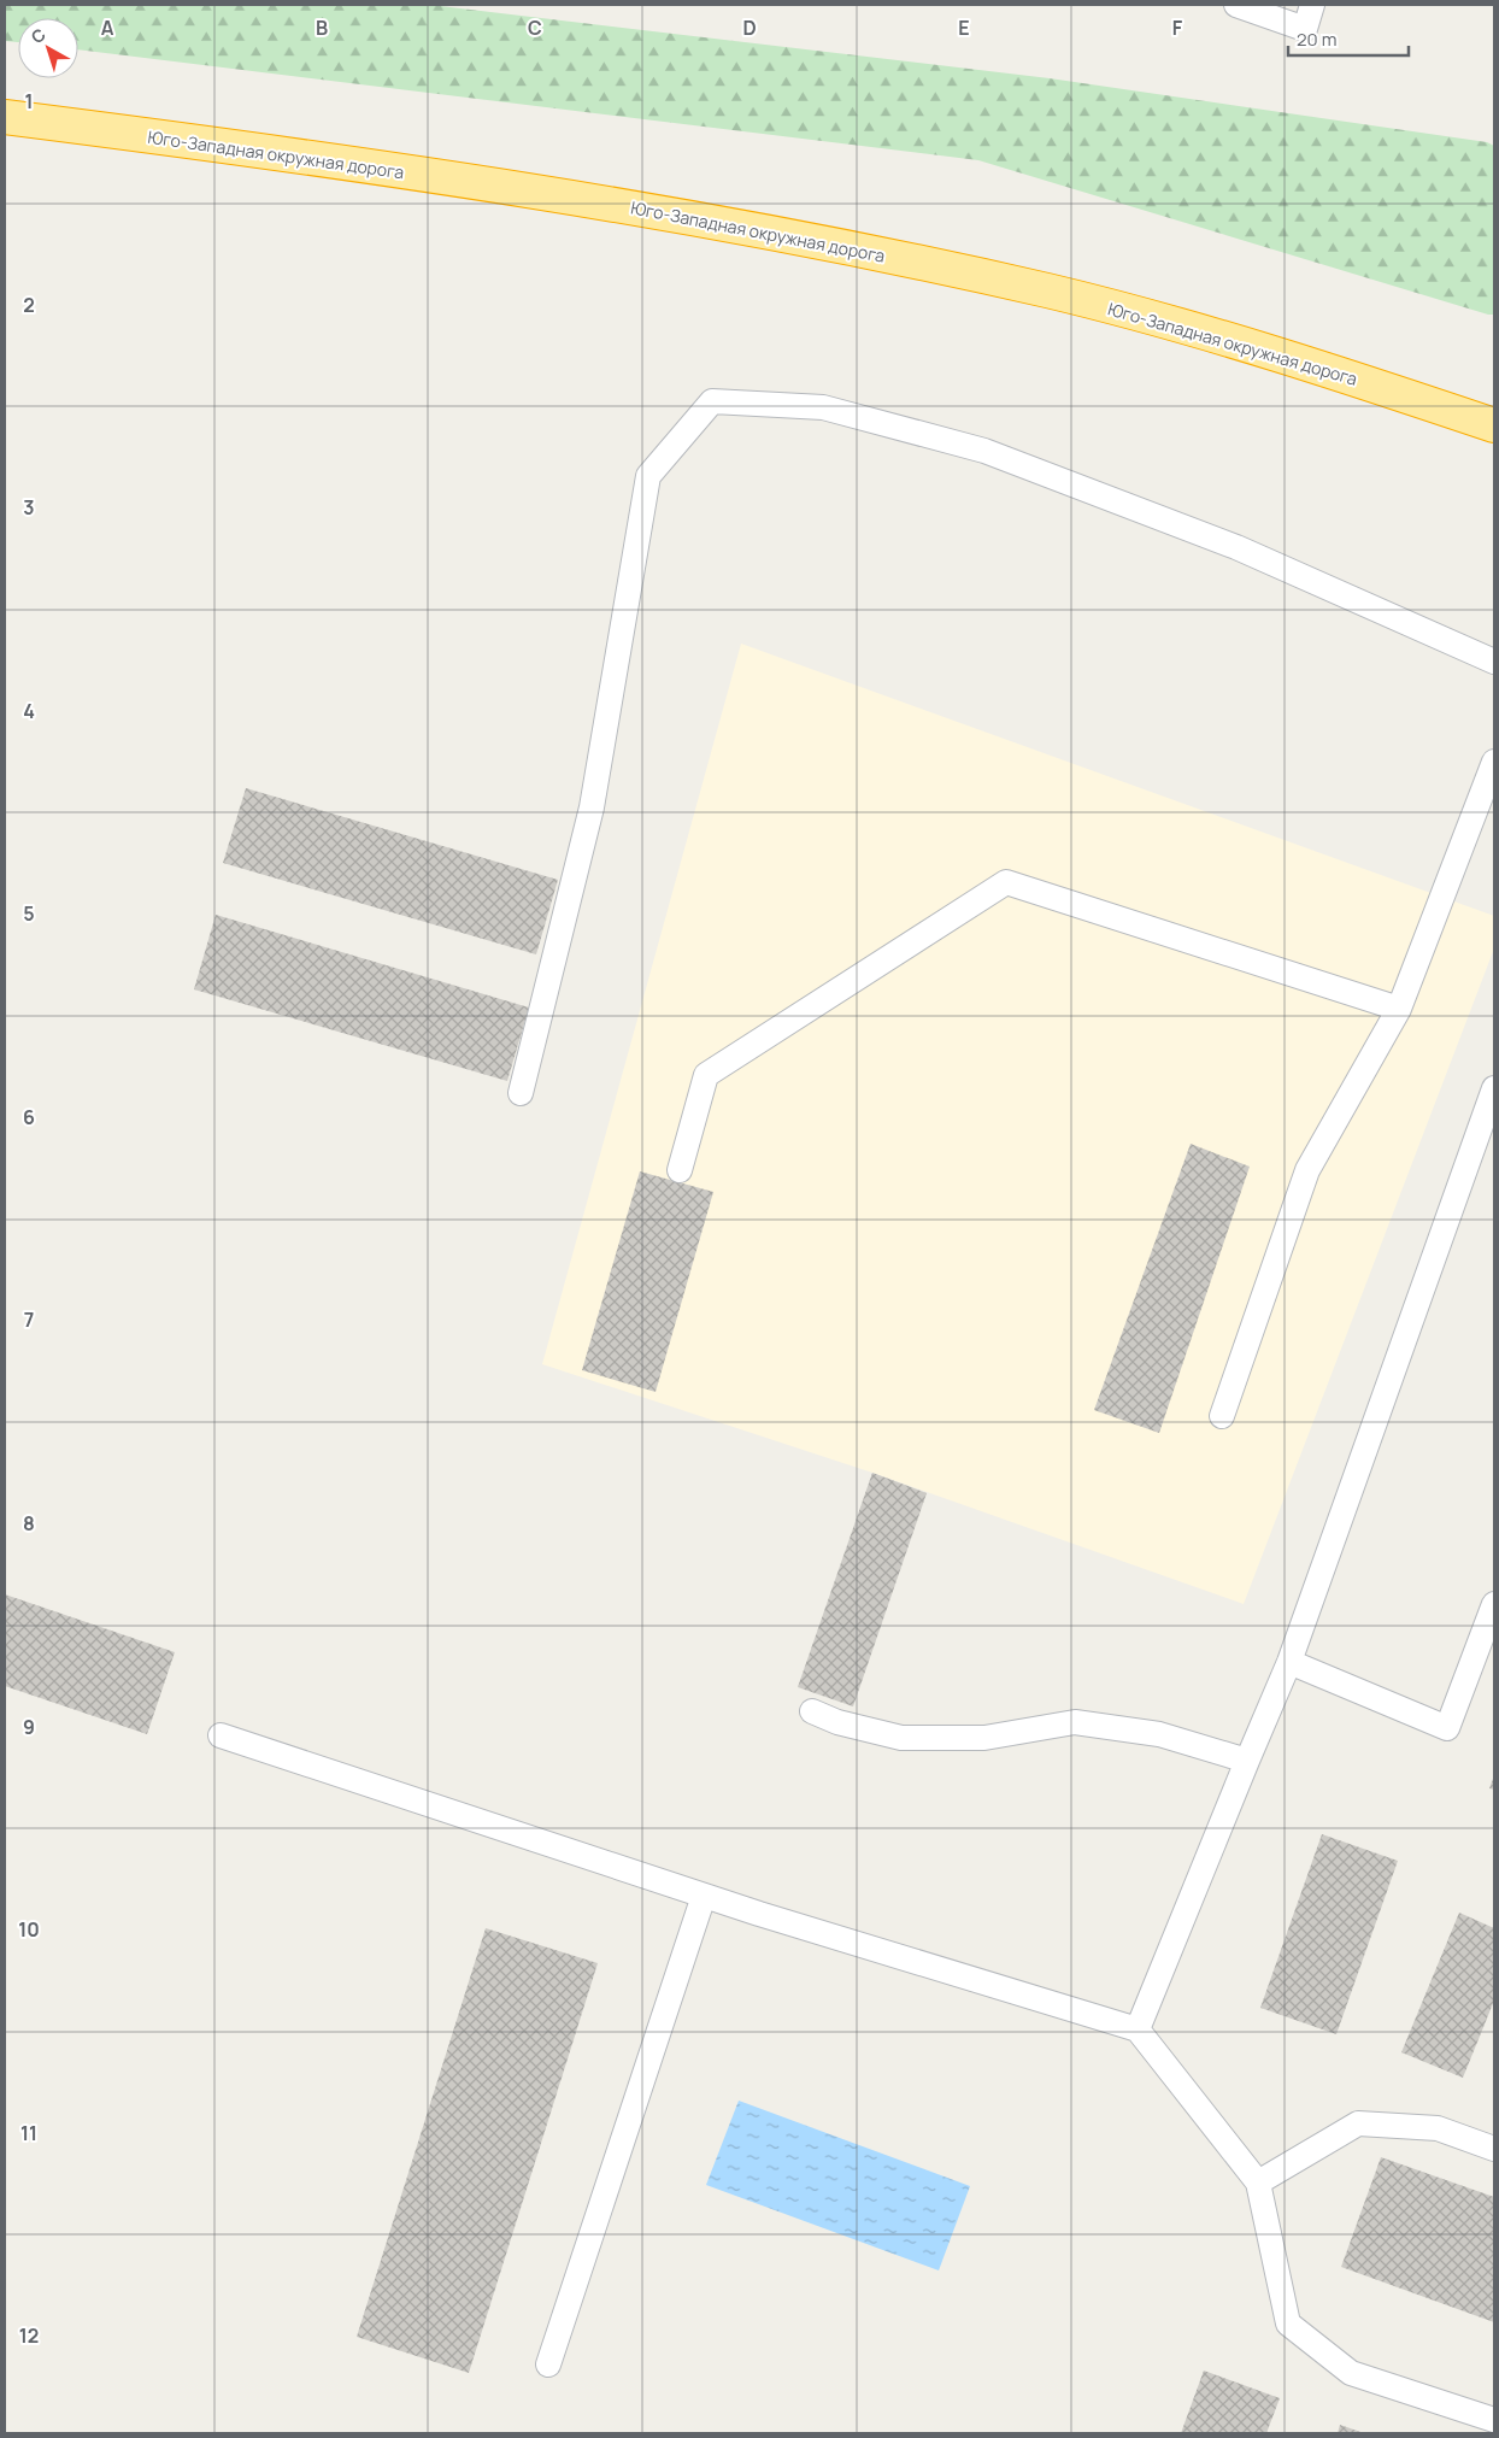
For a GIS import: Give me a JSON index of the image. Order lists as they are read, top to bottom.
{
  "streets": {
    "highway": ["Юго-Западная окружная дорога"]
  },
  "scale_bar": "20 m",
  "north": "top left",
  "grid": {
    "columns": [
      "A",
      "B",
      "C",
      "D",
      "E",
      "F"
    ],
    "rows": [
      "1",
      "2",
      "3",
      "4",
      "5",
      "6",
      "7",
      "8",
      "9",
      "10",
      "11",
      "12"
    ]
  }
}
